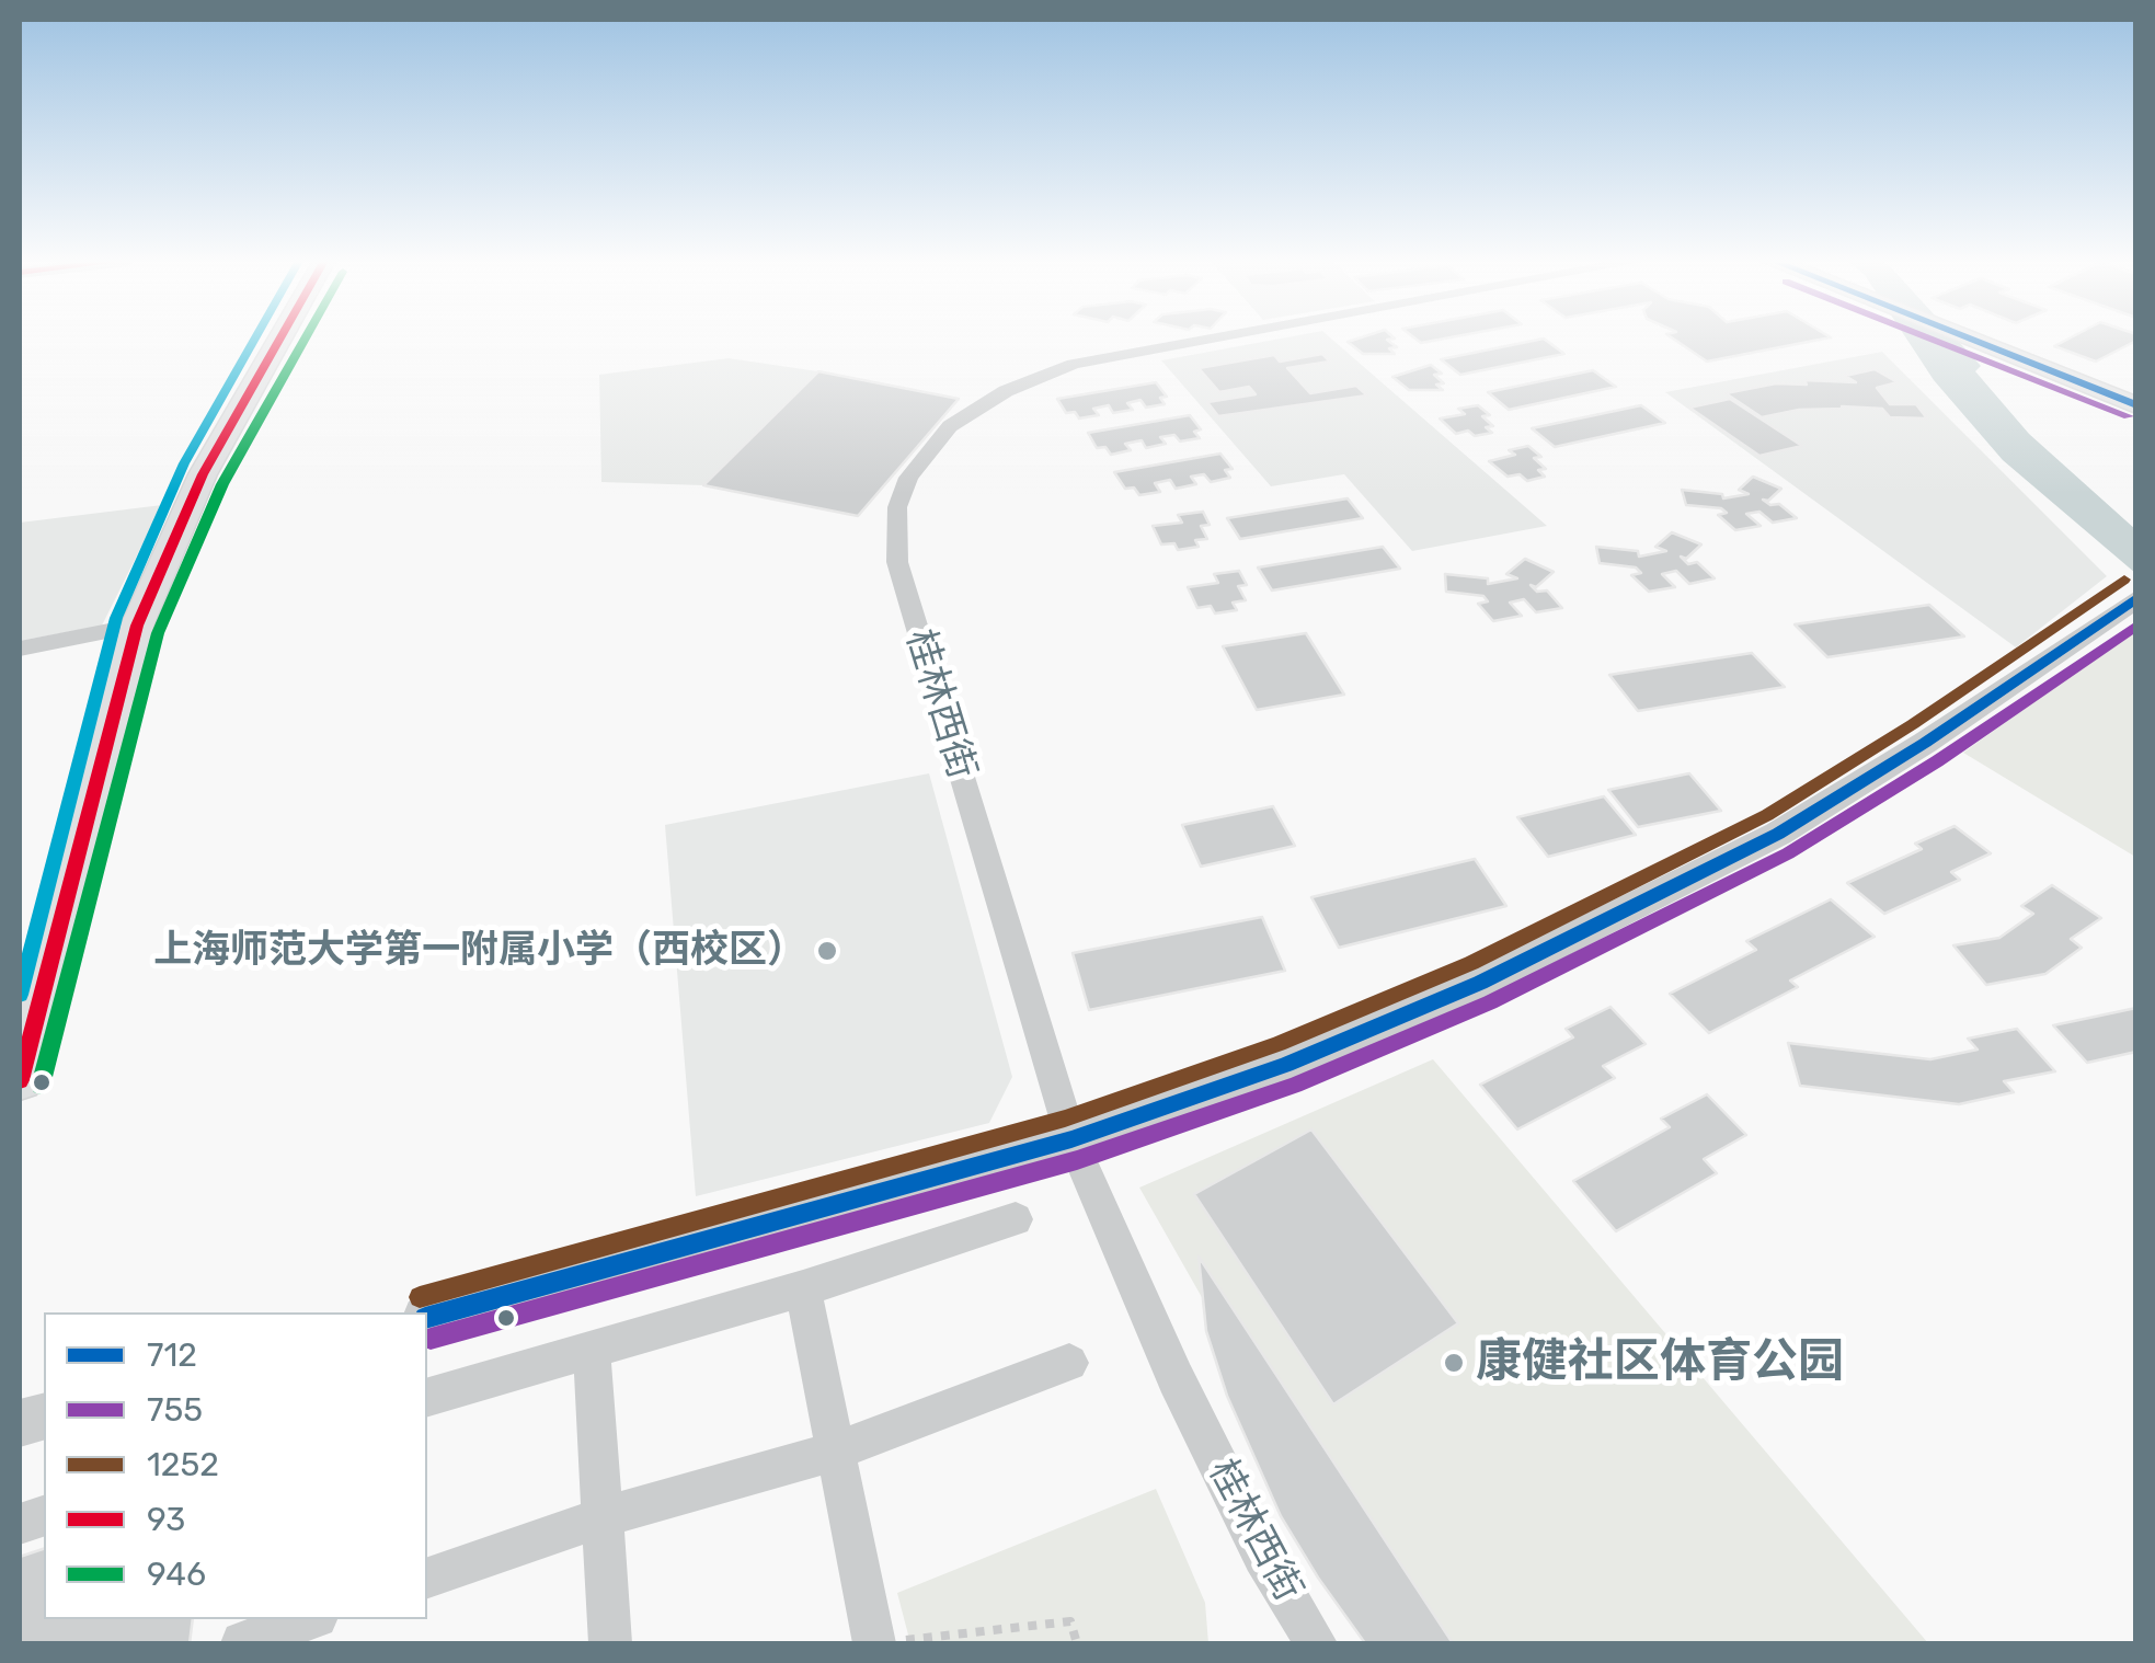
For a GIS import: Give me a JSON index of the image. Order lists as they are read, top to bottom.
{
  "streets": {
    "street": ["桂林西街"]
  },
  "places": ["上海师范大学第一附属小学（西校区）", "康健社区体育公园"],
  "lines": [
    "transit line 712",
    "transit line 755",
    "transit line 93",
    "transit line 946",
    "transit line 1252"
  ],
  "legend": [
    "712",
    "755",
    "1252",
    "93",
    "946"
  ]
}
